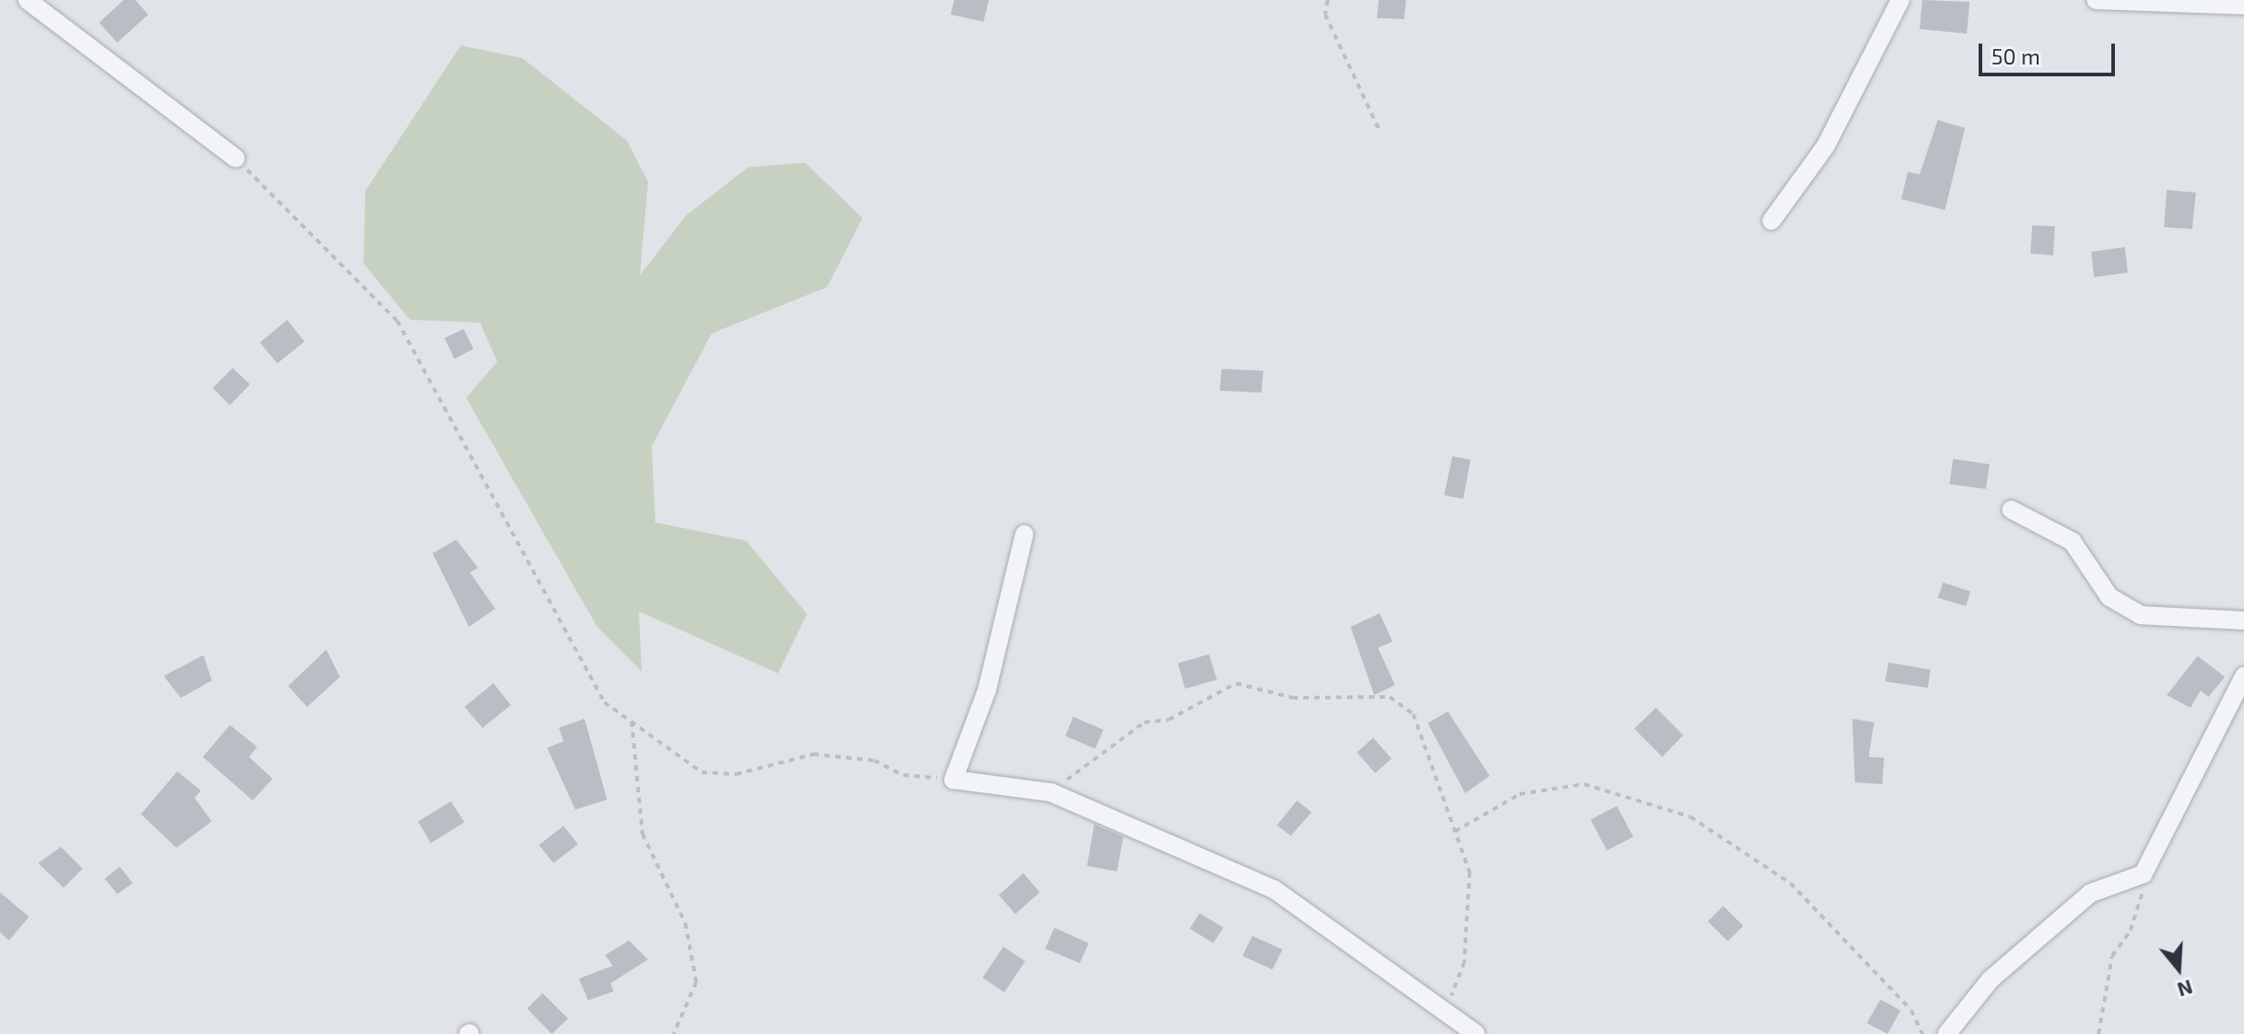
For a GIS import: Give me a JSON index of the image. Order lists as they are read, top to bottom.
{
  "scale_bar": "50 m",
  "north": "bottom"
}
